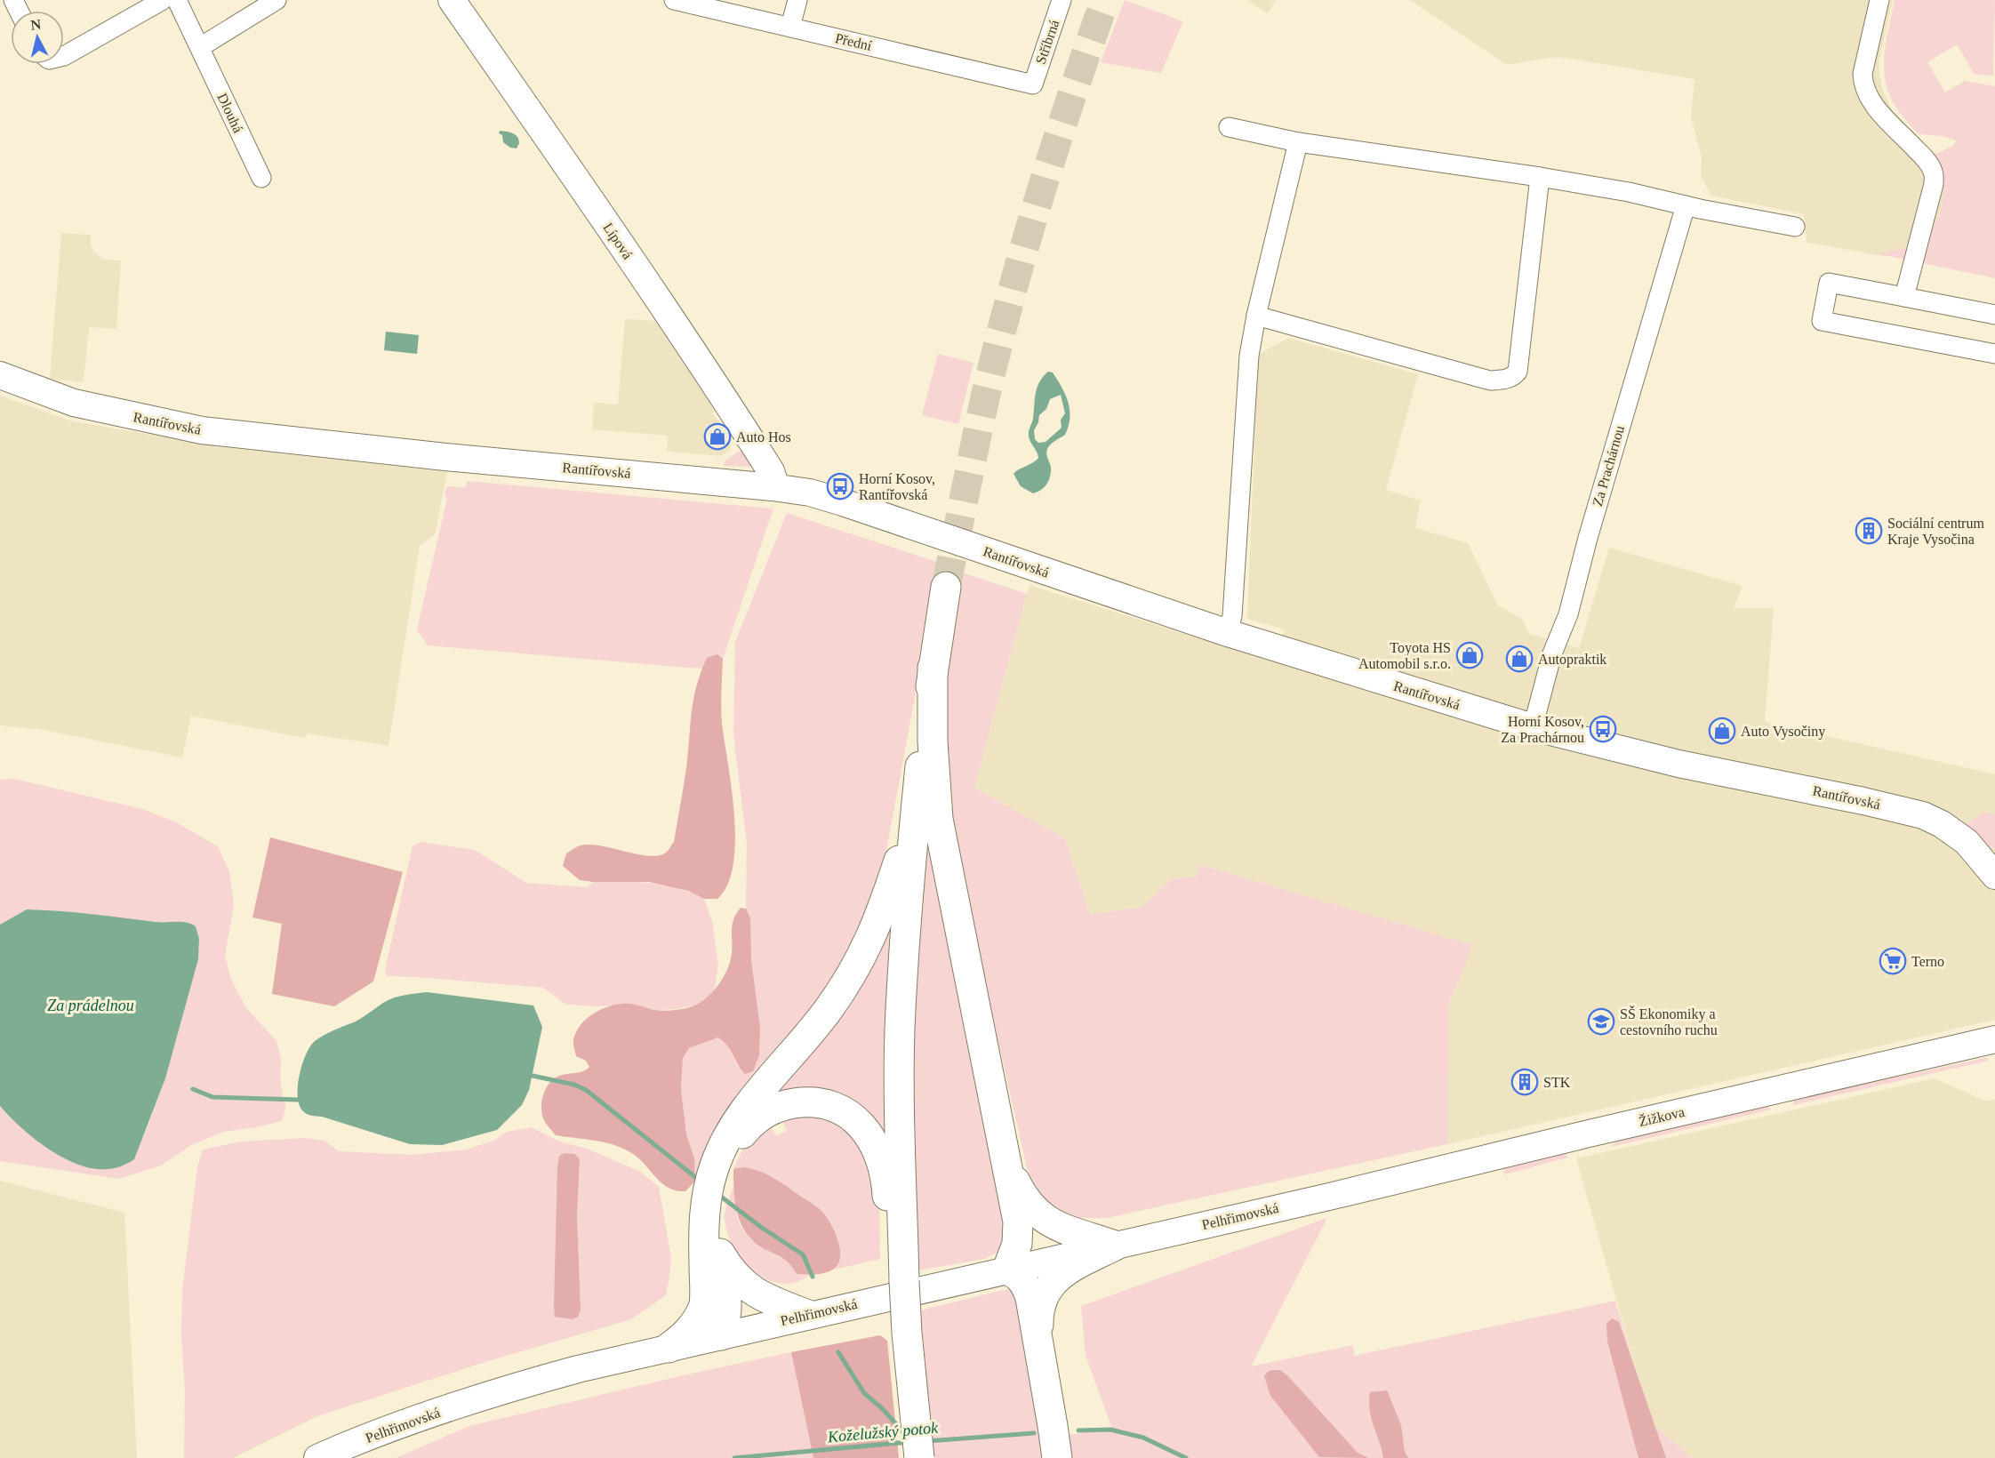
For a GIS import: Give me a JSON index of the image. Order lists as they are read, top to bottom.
{
  "streets": {
    "street": [
      "Přední",
      "Stříbrná",
      "Dlouhá",
      "Lípová",
      "Rantířovská",
      "Za Prachárnou",
      "Žižkova",
      "Pelhřimovská"
    ]
  },
  "crossings": [
    ["Přední", "Stříbrná"],
    ["Lípová", "Rantířovská"],
    ["Rantířovská", "Za Prachárnou"],
    ["Žižkova", "Pelhřimovská"]
  ],
  "water": ["Za prádelnou", "Koželužský potok"],
  "places": {
    "shop": [
      "Auto Hos",
      "Toyota HS Automobil s.r.o.",
      "Autopraktik",
      "Auto Vysočiny"
    ],
    "bus stop": ["Horní Kosov, Rantířovská", "Horní Kosov, Za Prachárnou"],
    "building": ["Sociální centrum Kraje Vysočina", "STK"],
    "supermarket": ["Terno"],
    "school or university": ["SŠ Ekonomiky a cestovního ruchu"]
  },
  "north": "top"
}
